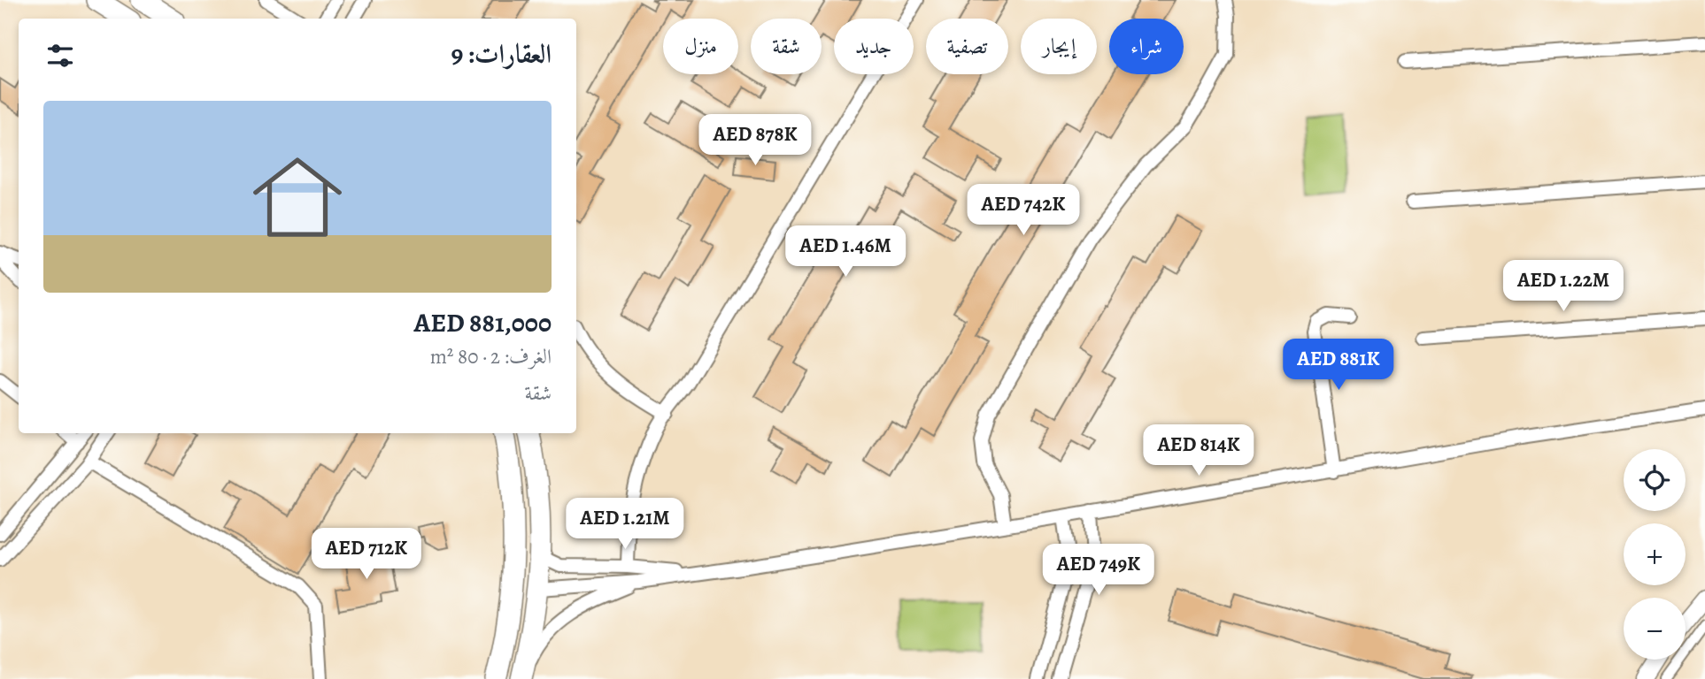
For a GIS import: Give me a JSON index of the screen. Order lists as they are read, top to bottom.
{
  "page": {
    "chip": [
      "شراء",
      "إيجار",
      "تصفية",
      "جديد",
      "شقة",
      "منزل"
    ],
    "heading": "العقارات: 9",
    "list": [
      {
        "name": "AED 881,000",
        "note": "الغرف: 2 · 80 m² · شقة"
      }
    ],
    "price": [
      "AED 878K",
      "AED 742K",
      "AED 1.46M",
      "AED 1.22M",
      "AED 881K",
      "AED 814K",
      "AED 1.21M",
      "AED 712K",
      "AED 749K"
    ],
    "map_buttons": ["+", "−"]
  }
}
